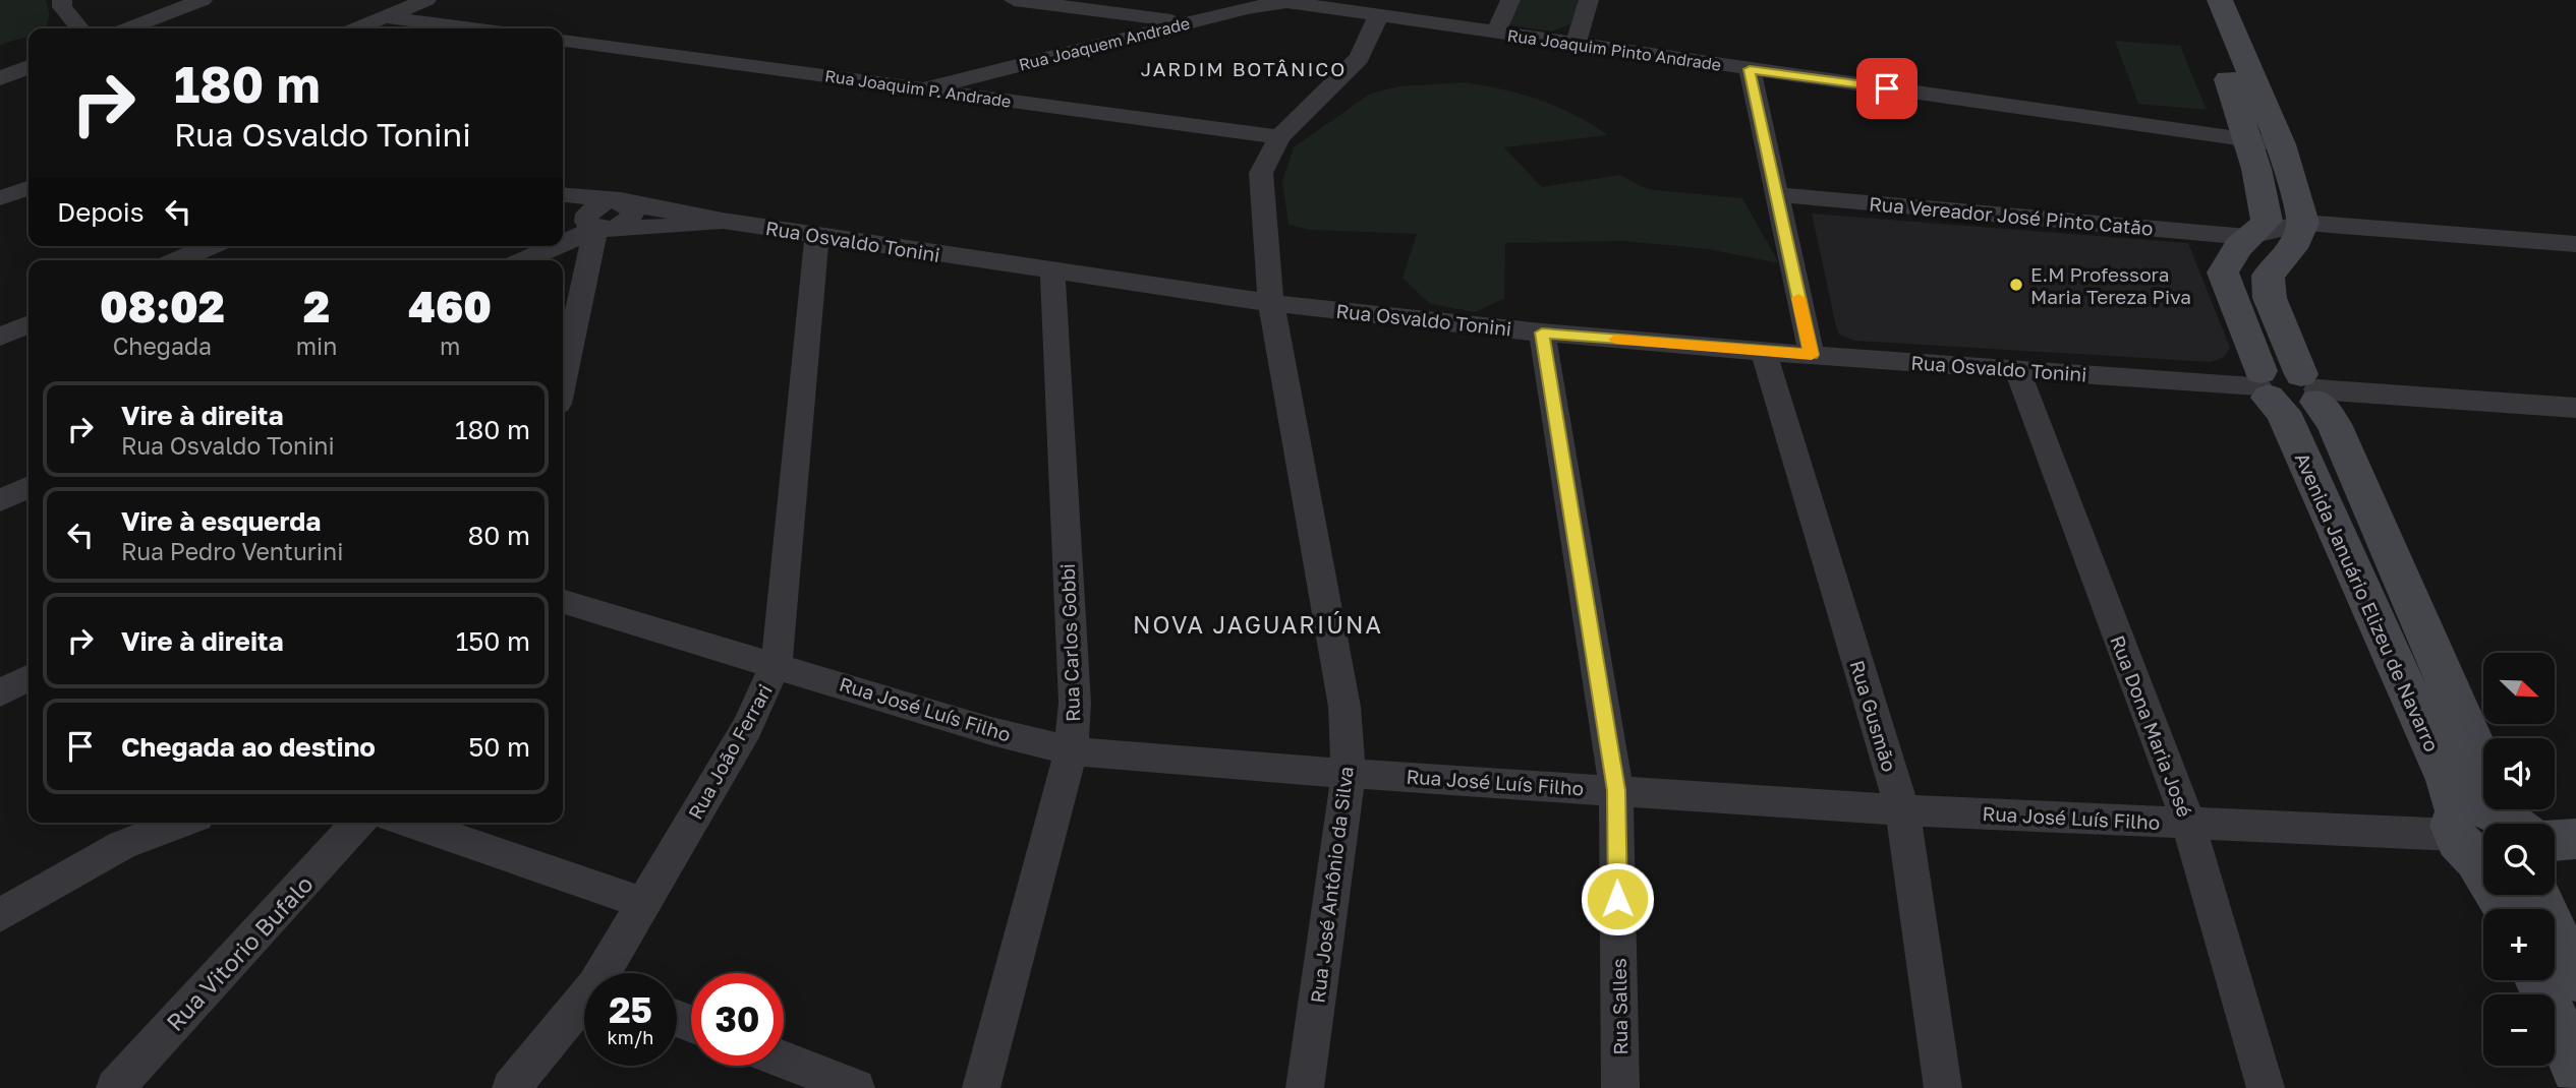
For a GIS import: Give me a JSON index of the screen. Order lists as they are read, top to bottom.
{
  "streets": {
    "street": [
      "Rua Joaquem Andrade",
      "Rua Joaquim Pinto Andrade",
      "Rua Joaquim P. Andrade",
      "Rua Vereador José Pinto Catão",
      "Rua Osvaldo Tonini",
      "Avenida Januário Elizeu de Navarro",
      "Rua Carlos Gobbi",
      "Rua José Luís Filho",
      "Rua Gusmão",
      "Rua Dona Maria José",
      "Rua João Ferrari",
      "Rua José Antônio da Silva",
      "Rua Vitorio Bufalo",
      "Rua Salles"
    ]
  },
  "crossings": [
    ["Rua Joaquem Andrade", "Rua Joaquim Pinto Andrade"],
    ["Rua Joaquem Andrade", "Rua Joaquim P. Andrade"],
    ["Rua Joaquim Pinto Andrade", "Avenida Januário Elizeu de Navarro"],
    ["Rua Joaquim Pinto Andrade", "Rua José Antônio da Silva"],
    ["Rua Joaquim P. Andrade", "Rua José Antônio da Silva"],
    ["Rua Vereador José Pinto Catão", "Avenida Januário Elizeu de Navarro"],
    ["Rua Osvaldo Tonini", "Avenida Januário Elizeu de Navarro"],
    ["Rua Osvaldo Tonini", "Rua Carlos Gobbi"],
    ["Rua Osvaldo Tonini", "Rua Gusmão"],
    ["Rua Osvaldo Tonini", "Rua Dona Maria José"],
    ["Rua Osvaldo Tonini", "Rua João Ferrari"],
    ["Rua Osvaldo Tonini", "Rua José Antônio da Silva"],
    ["Rua Osvaldo Tonini", "Rua Salles"],
    ["Rua Carlos Gobbi", "Rua José Luís Filho"],
    ["Rua José Luís Filho", "Rua Gusmão"],
    ["Rua José Luís Filho", "Rua Dona Maria José"],
    ["Rua José Luís Filho", "Rua João Ferrari"],
    ["Rua José Luís Filho", "Rua José Antônio da Silva"],
    ["Rua José Luís Filho", "Rua Salles"]
  ],
  "districts": ["JARDIM BOTÂNICO", "NOVA JAGUARIÚNA"],
  "places": ["E.M Professora Maria Tereza Piva"],
  "north": "bottom right",
  "page": {
    "turn": ["180 m", "Rua Osvaldo Tonini"],
    "then": "Depois",
    "eta": [
      "08:02",
      "Chegada",
      "2",
      "min",
      "460",
      "m"
    ],
    "list": [
      {
        "name": "Vire à direita",
        "note": "Rua Osvaldo Tonini",
        "value": "180 m"
      },
      {
        "name": "Vire à esquerda",
        "note": "Rua Pedro Venturini",
        "value": "80 m"
      },
      {
        "name": "Vire à direita",
        "value": "150 m"
      },
      {
        "name": "Chegada ao destino",
        "value": "50 m"
      }
    ],
    "map_buttons": ["+", "−"],
    "speed": "25 km/h",
    "limit": "30"
  }
}
